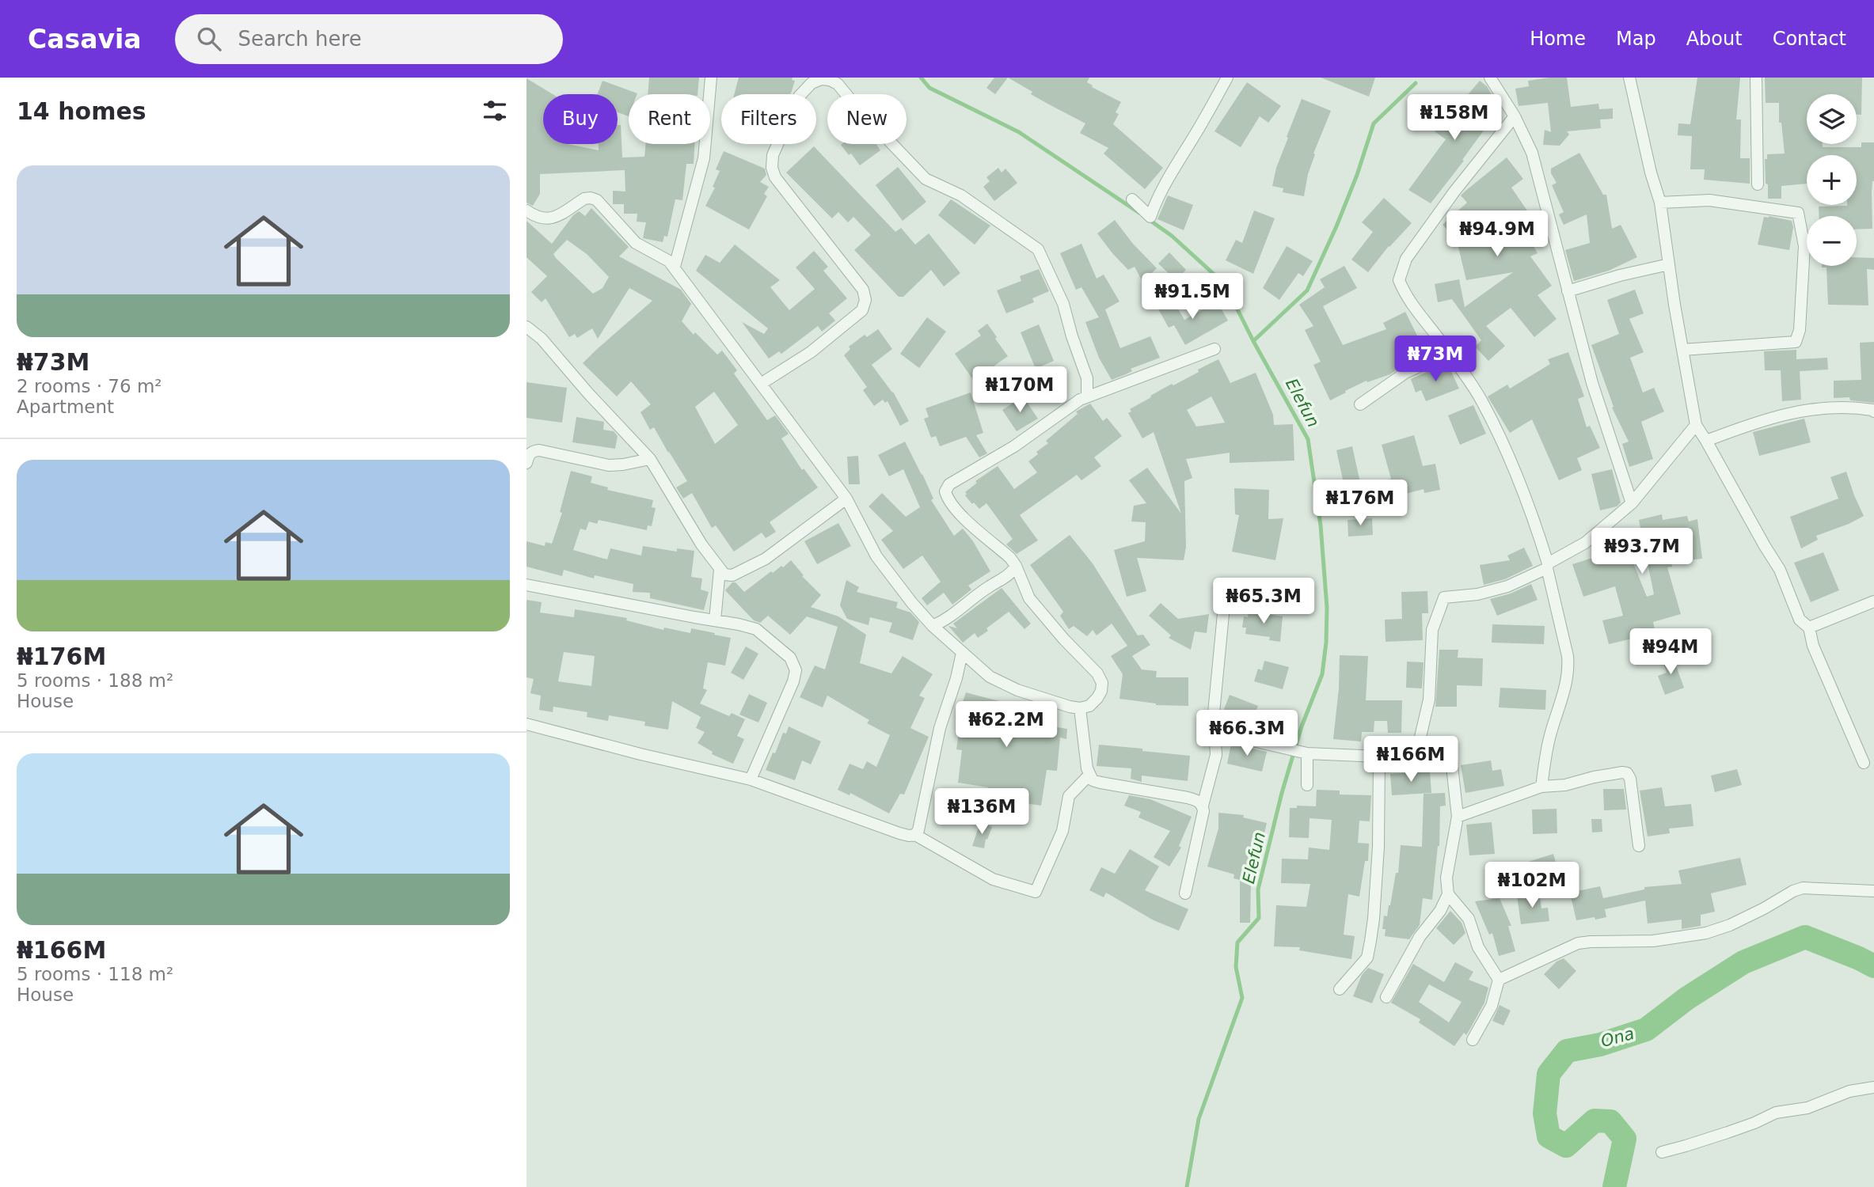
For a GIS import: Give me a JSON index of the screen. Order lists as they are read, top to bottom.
{
  "water": ["Elefun", "Ona"],
  "page": {
    "header": "Casavia",
    "search": "Search here",
    "nav": [
      "Home",
      "Map",
      "About",
      "Contact"
    ],
    "heading": "14 homes",
    "map_buttons": ["+", "−"],
    "price": [
      "₦158M",
      "₦94.9M",
      "₦91.5M",
      "₦73M",
      "₦170M",
      "₦176M",
      "₦93.7M",
      "₦65.3M",
      "₦94M",
      "₦62.2M",
      "₦66.3M",
      "₦166M",
      "₦136M",
      "₦102M"
    ],
    "chip": [
      "Buy",
      "Rent",
      "Filters",
      "New"
    ],
    "list": [
      {
        "name": "₦73M",
        "note": "2 rooms · 76 m² · Apartment"
      },
      {
        "name": "₦176M",
        "note": "5 rooms · 188 m² · House"
      },
      {
        "name": "₦166M",
        "note": "5 rooms · 118 m² · House"
      }
    ]
  }
}
